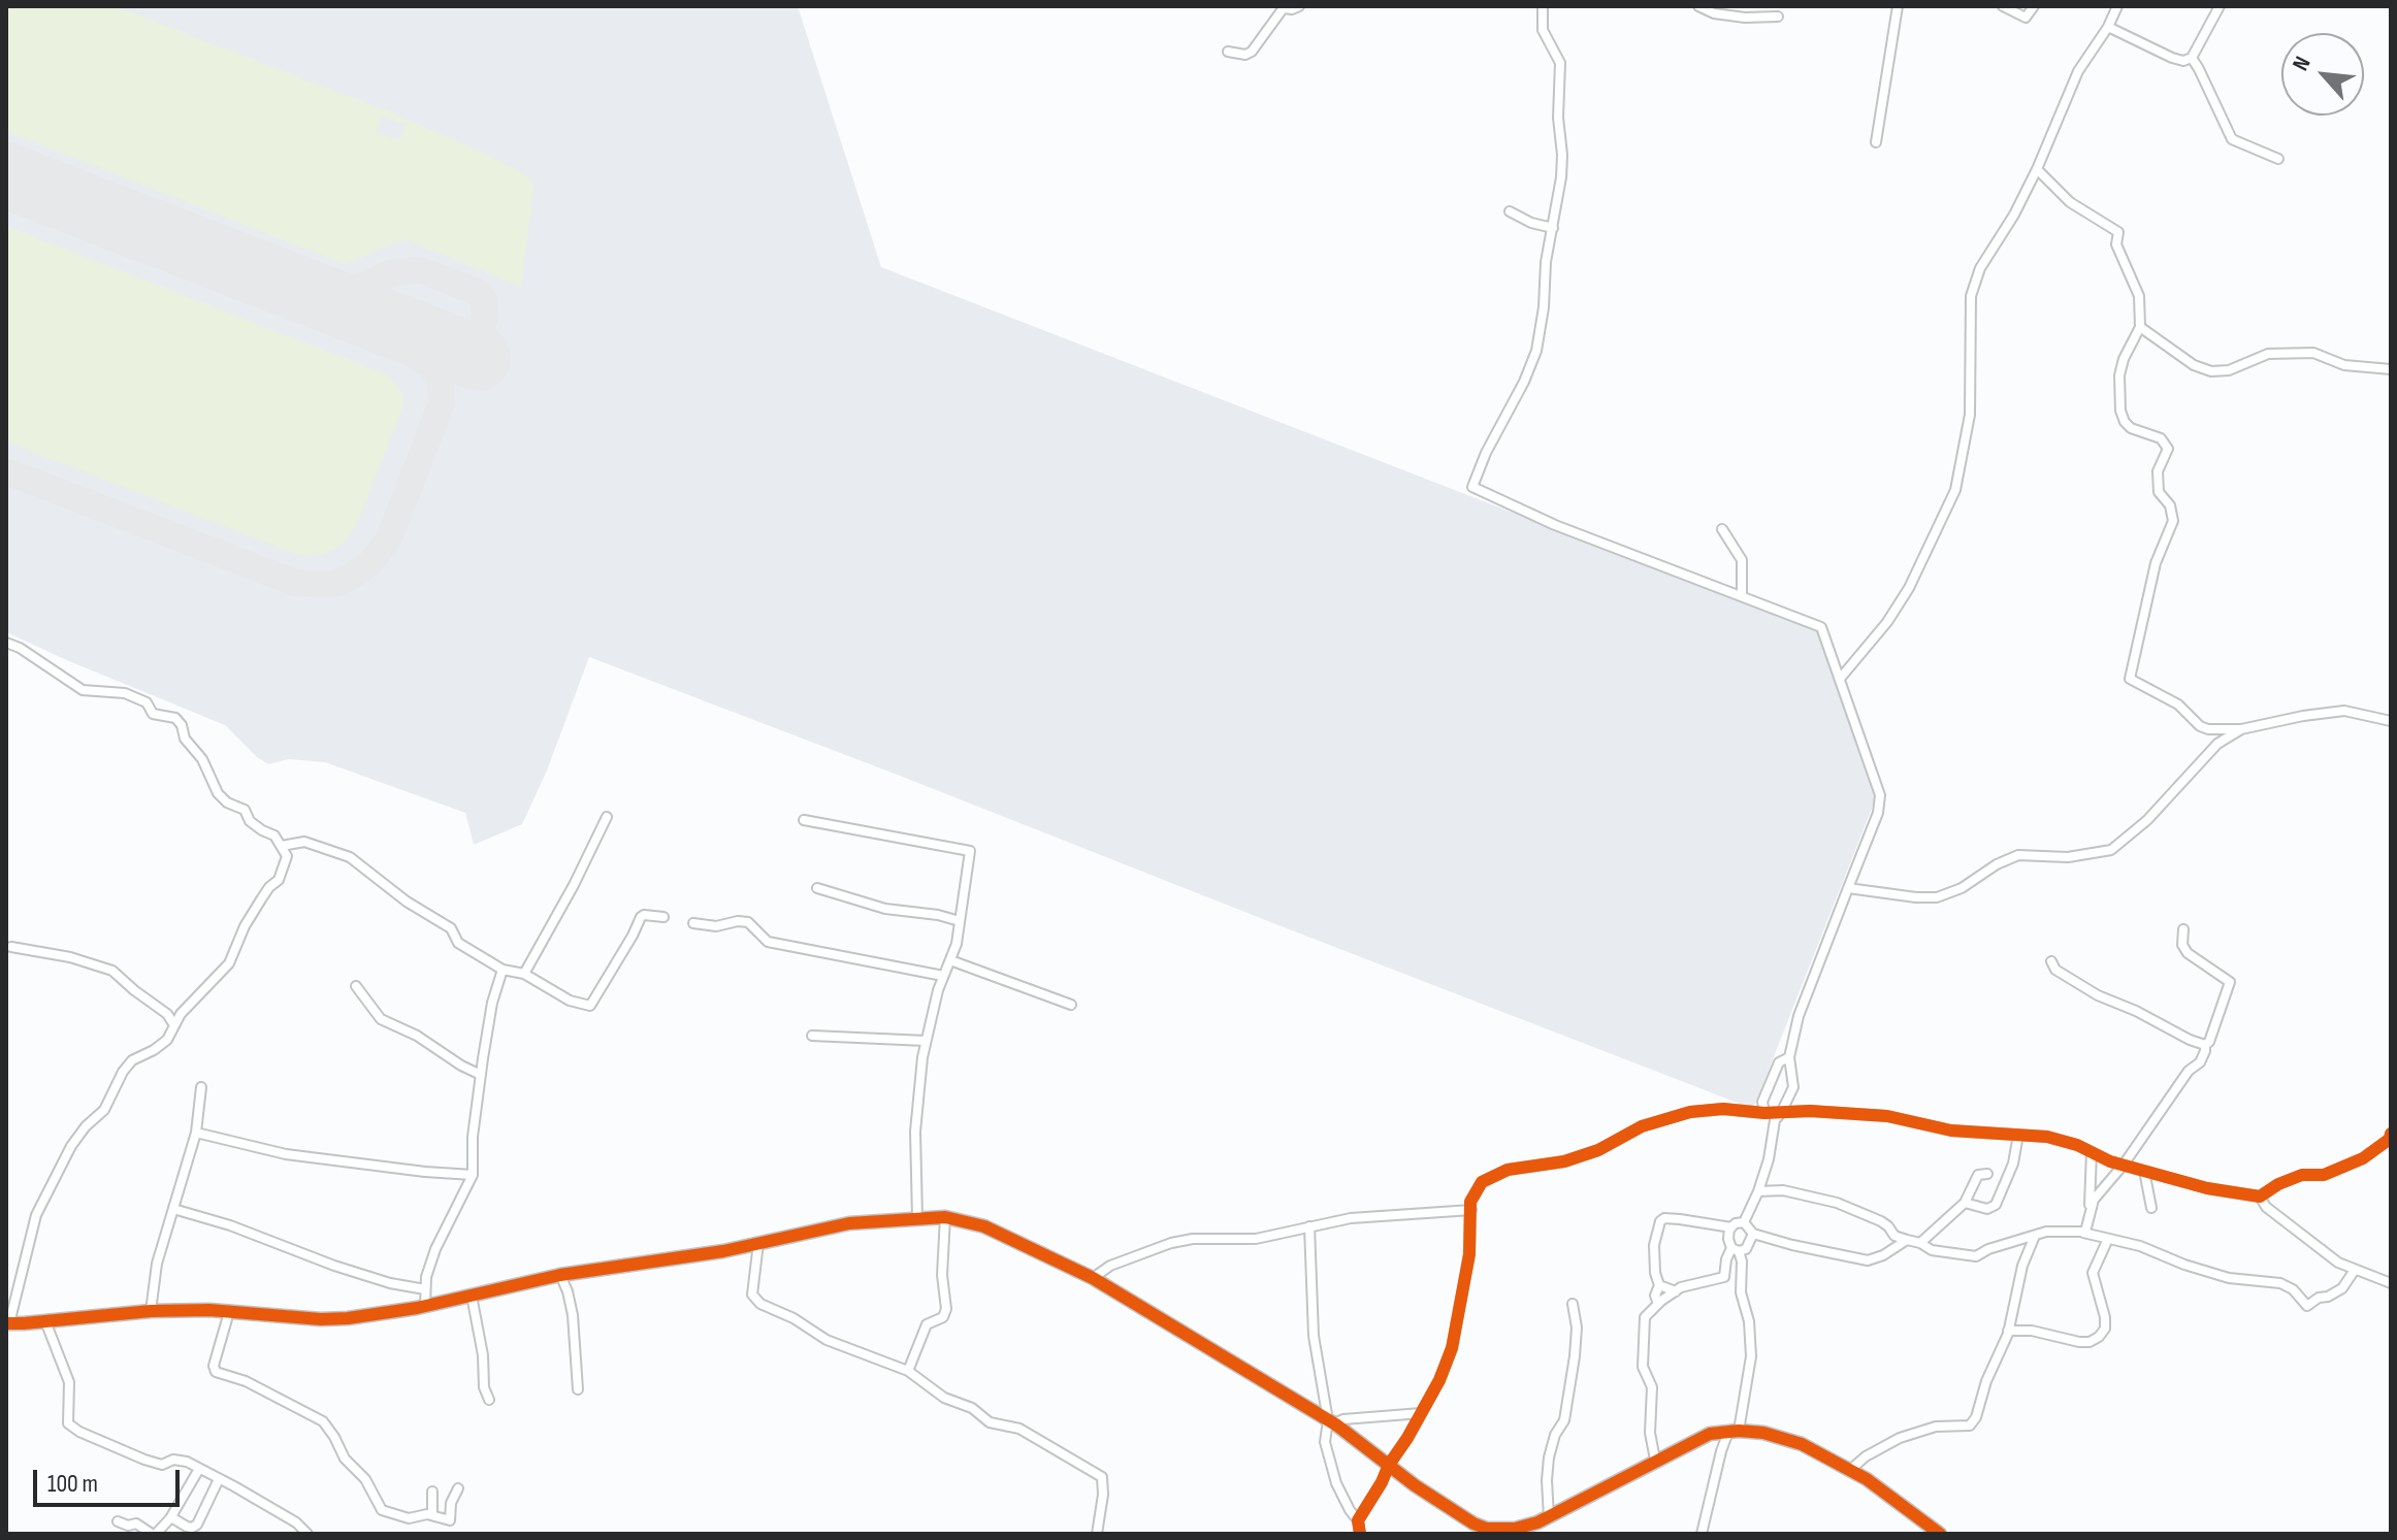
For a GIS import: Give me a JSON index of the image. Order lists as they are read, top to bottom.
{
  "scale_bar": "100 m",
  "north": "top left"
}
